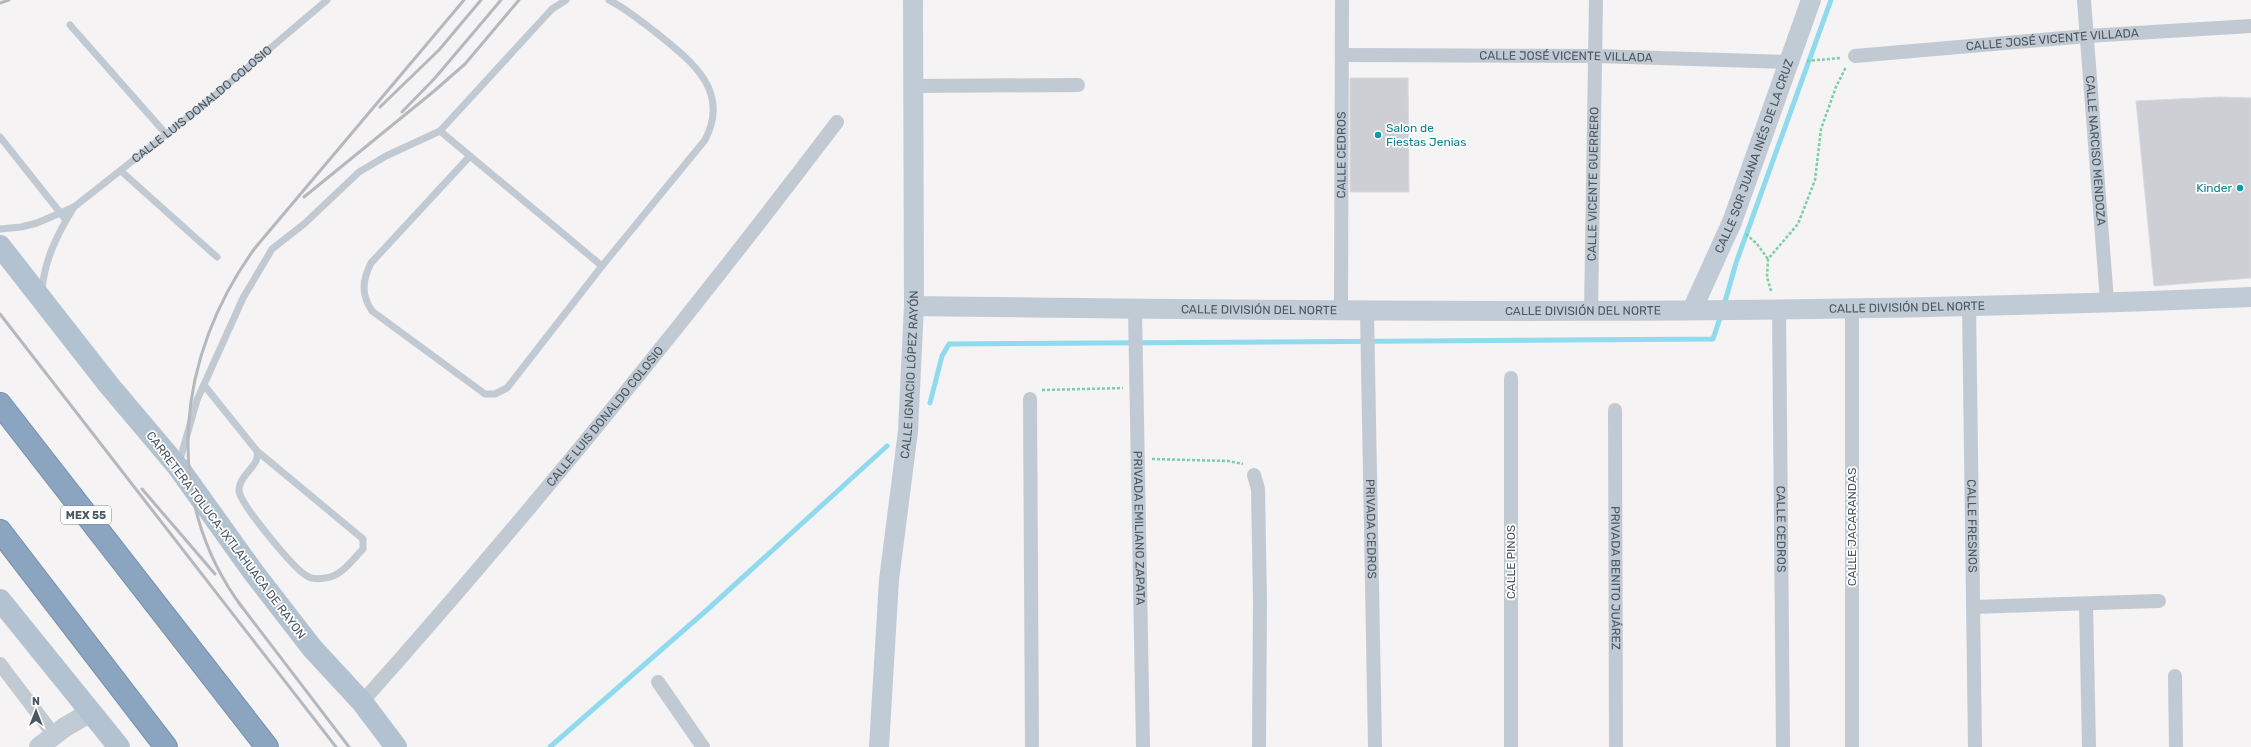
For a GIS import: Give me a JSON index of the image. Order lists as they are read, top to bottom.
{
  "streets": {
    "highway": ["MEX 55"],
    "main road": [
      "CALLE SOR JUANA INÉS DE LA CRUZ",
      "CALLE DIVISIÓN DEL NORTE",
      "CALLE IGNACIO LÓPEZ RAYÓN",
      "CARRETERA TOLUCA-IXTLAHUACA DE RAYON"
    ],
    "street": [
      "CALLE JOSÉ VICENTE VILLADA",
      "CALLE LUIS DONALDO COLOSIO",
      "CALLE NARCISO MENDOZA",
      "CALLE CEDROS",
      "CALLE VICENTE GUERRERO",
      "CALLE FRESNOS",
      "CALLE JACARANDAS",
      "PRIVADA EMILIANO ZAPATA",
      "PRIVADA CEDROS",
      "CALLE PINOS",
      "PRIVADA BENITO JUÁREZ"
    ]
  },
  "crossings": [
    ["CALLE JOSÉ VICENTE VILLADA", "CALLE NARCISO MENDOZA"],
    ["CALLE JOSÉ VICENTE VILLADA", "CALLE CEDROS"],
    ["CALLE JOSÉ VICENTE VILLADA", "CALLE SOR JUANA INÉS DE LA CRUZ"],
    ["CALLE JOSÉ VICENTE VILLADA", "CALLE VICENTE GUERRERO"],
    ["CALLE LUIS DONALDO COLOSIO", "CARRETERA TOLUCA-IXTLAHUACA DE RAYON"],
    ["CALLE NARCISO MENDOZA", "CALLE DIVISIÓN DEL NORTE"],
    ["CALLE CEDROS", "CALLE DIVISIÓN DEL NORTE"],
    ["CALLE SOR JUANA INÉS DE LA CRUZ", "CALLE DIVISIÓN DEL NORTE"],
    ["CALLE VICENTE GUERRERO", "CALLE DIVISIÓN DEL NORTE"],
    ["CALLE DIVISIÓN DEL NORTE", "CALLE IGNACIO LÓPEZ RAYÓN"],
    ["CALLE DIVISIÓN DEL NORTE", "CALLE FRESNOS"],
    ["CALLE DIVISIÓN DEL NORTE", "CALLE JACARANDAS"],
    ["CALLE DIVISIÓN DEL NORTE", "PRIVADA EMILIANO ZAPATA"],
    ["CALLE DIVISIÓN DEL NORTE", "PRIVADA CEDROS"]
  ],
  "places": ["Salon de Fiestas Jenias", "Kinder"],
  "north": "top"
}
